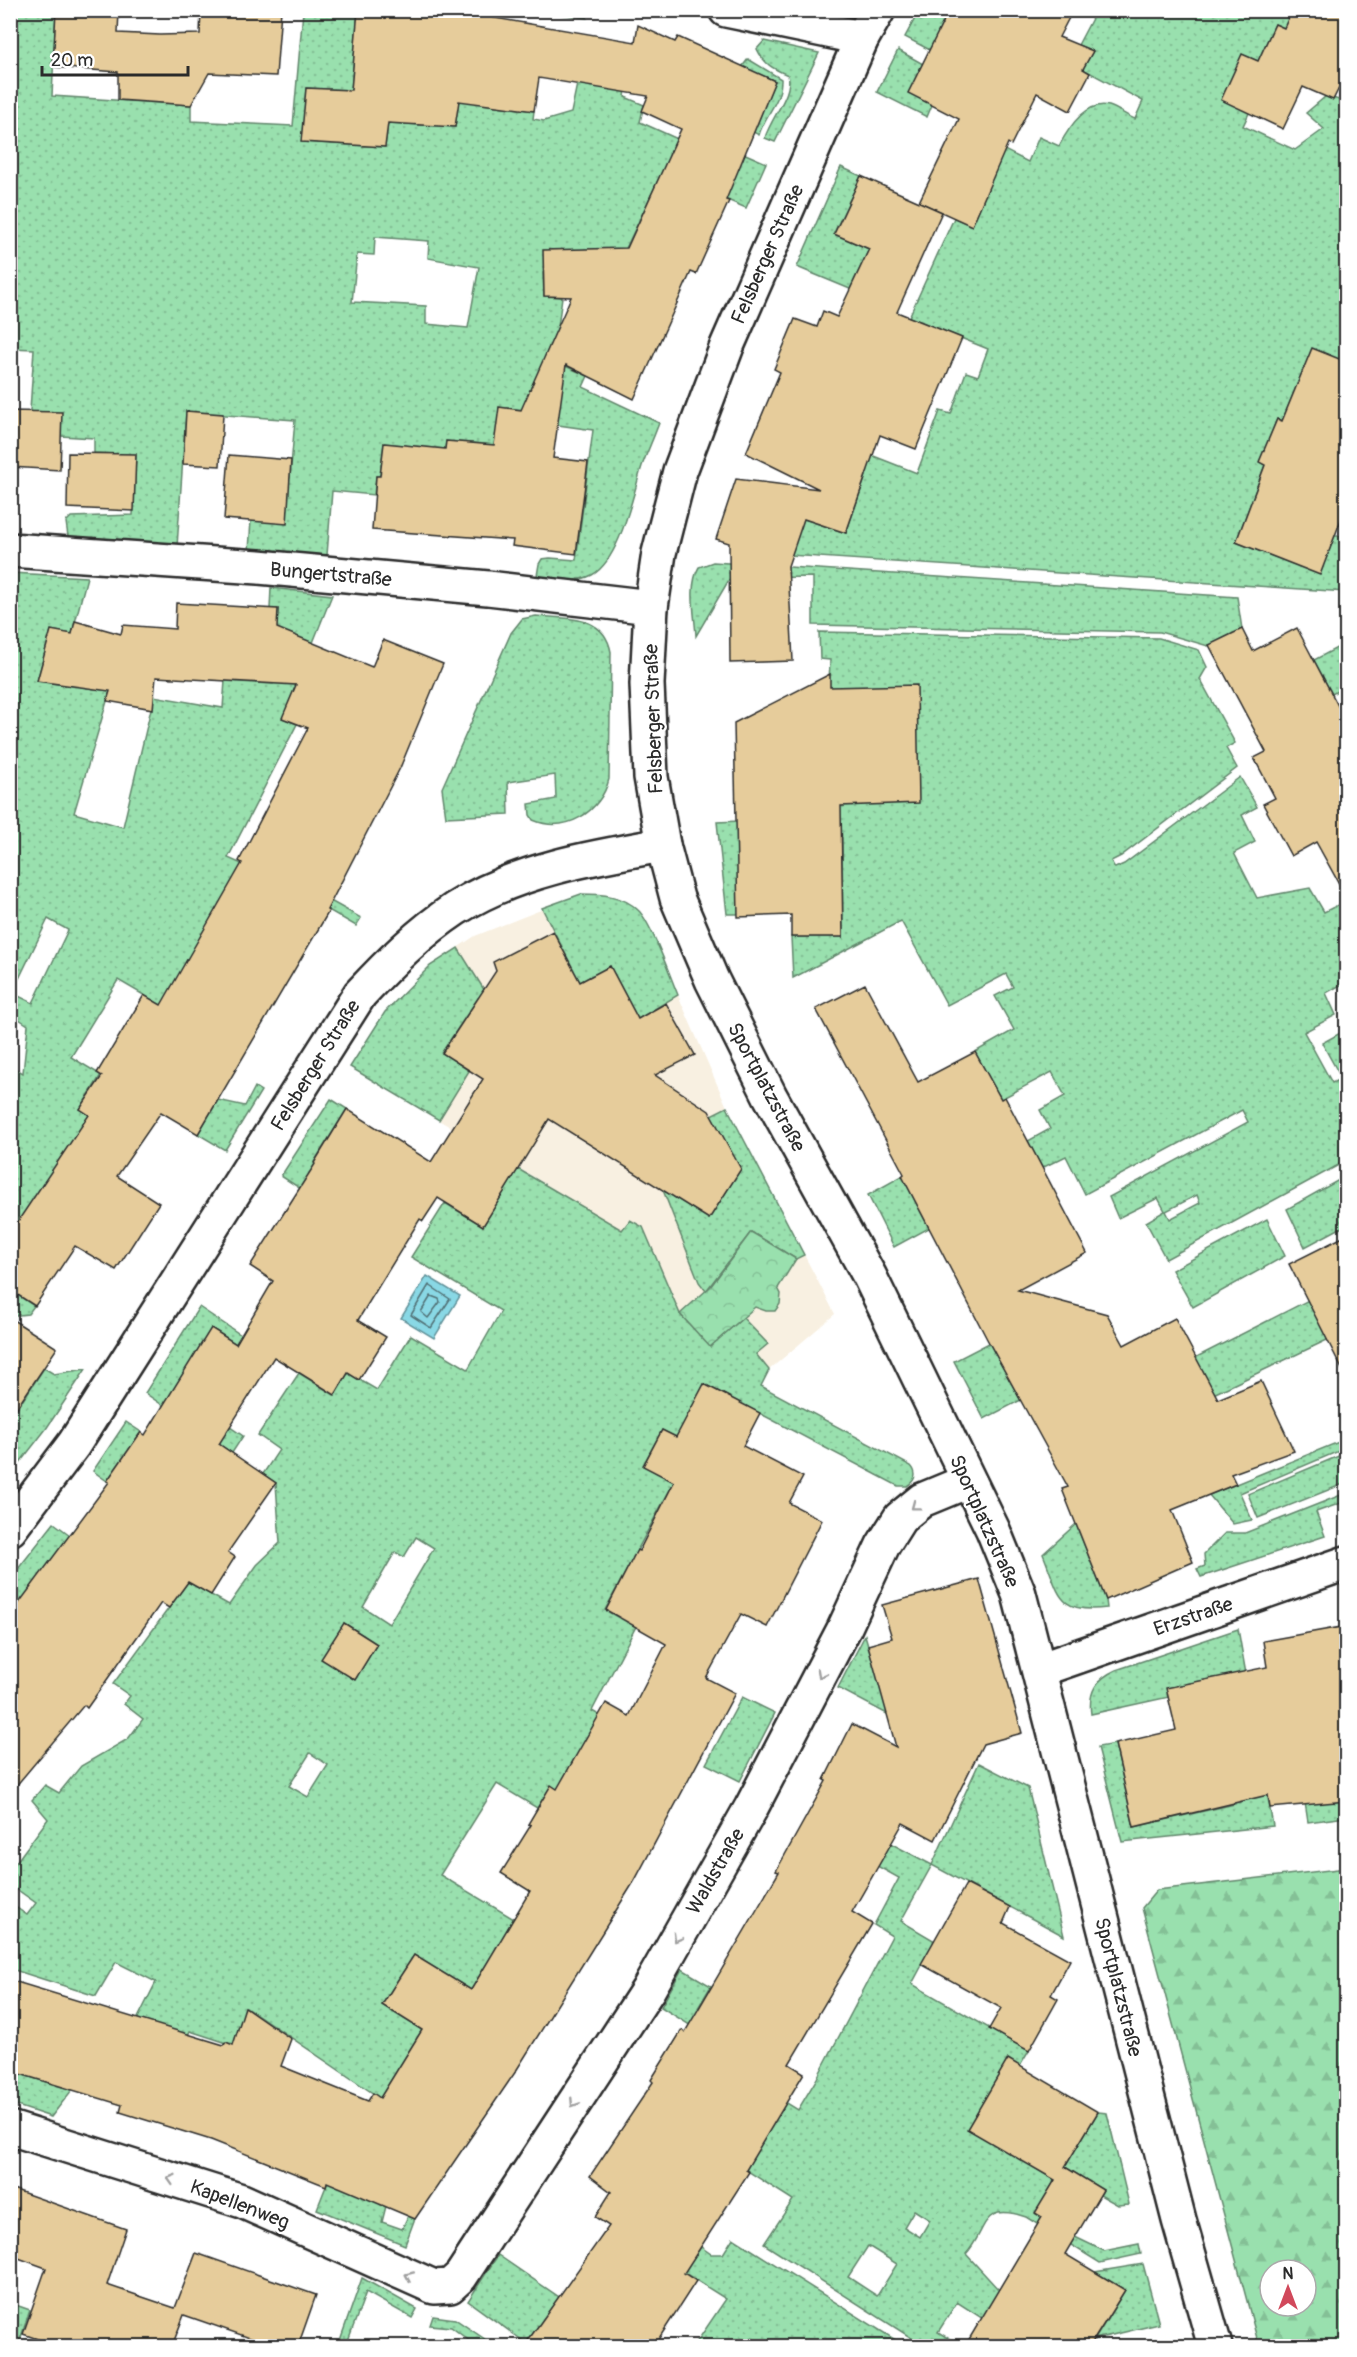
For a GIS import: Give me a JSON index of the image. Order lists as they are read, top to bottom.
{
  "streets": {
    "street": [
      "Felsberger Straße",
      "Bungertstraße",
      "Sportplatzstraße",
      "Erzstraße",
      "Waldstraße",
      "Kapellenweg"
    ]
  },
  "crossings": [
    ["Felsberger Straße", "Bungertstraße"],
    ["Felsberger Straße", "Sportplatzstraße"],
    ["Sportplatzstraße", "Erzstraße"],
    ["Sportplatzstraße", "Waldstraße"],
    ["Waldstraße", "Kapellenweg"]
  ],
  "one_way": ["Waldstraße", "Kapellenweg"],
  "scale_bar": "20 m",
  "north": "top"
}
